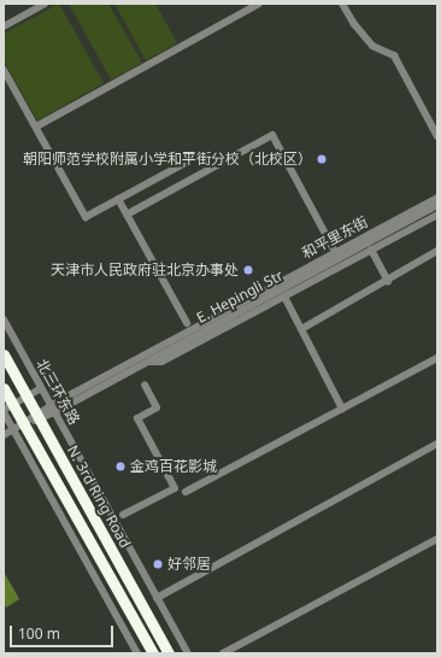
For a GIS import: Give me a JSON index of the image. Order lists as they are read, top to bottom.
{
  "streets": {
    "highway": ["N. 3rd Ring Road"],
    "street": ["和平里东街", "E. Hepingli Str", "北三环东路"]
  },
  "crossings": [
    ["和平里东街", "E. Hepingli Str"],
    ["E. Hepingli Str", "北三环东路"]
  ],
  "places": [
    "朝阳师范学校附属小学和平街分校（北校区）",
    "天津市人民政府驻北京办事处",
    "金鸡百花影城",
    "好邻居"
  ],
  "scale_bar": "100 m"
}
